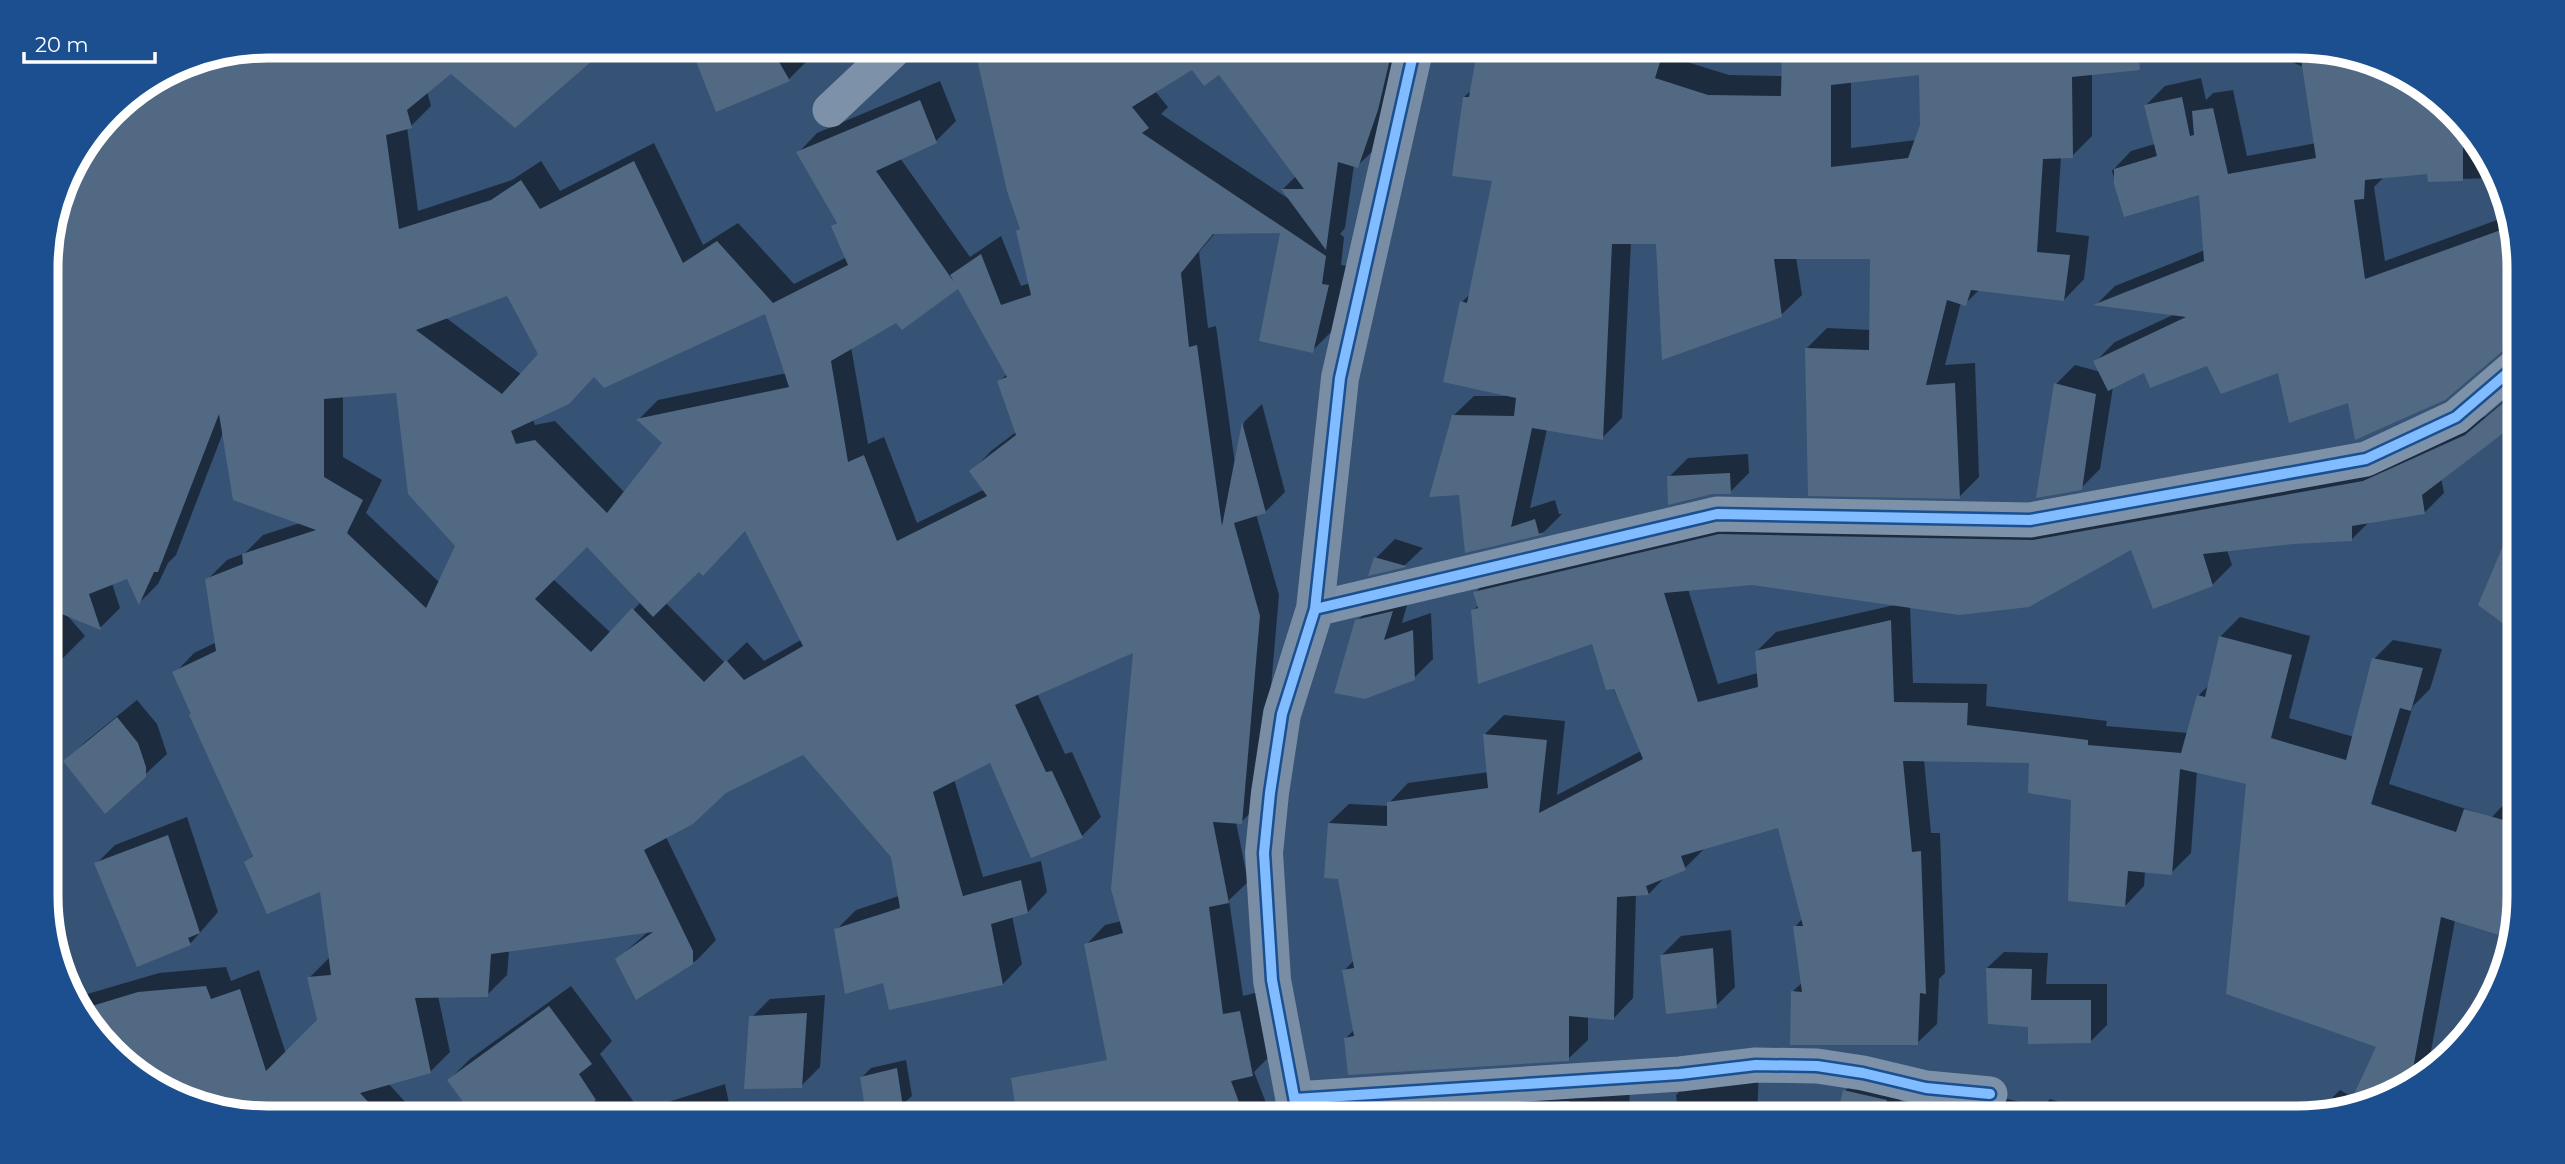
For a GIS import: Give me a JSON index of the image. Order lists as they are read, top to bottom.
{
  "scale_bar": "20 m"
}
